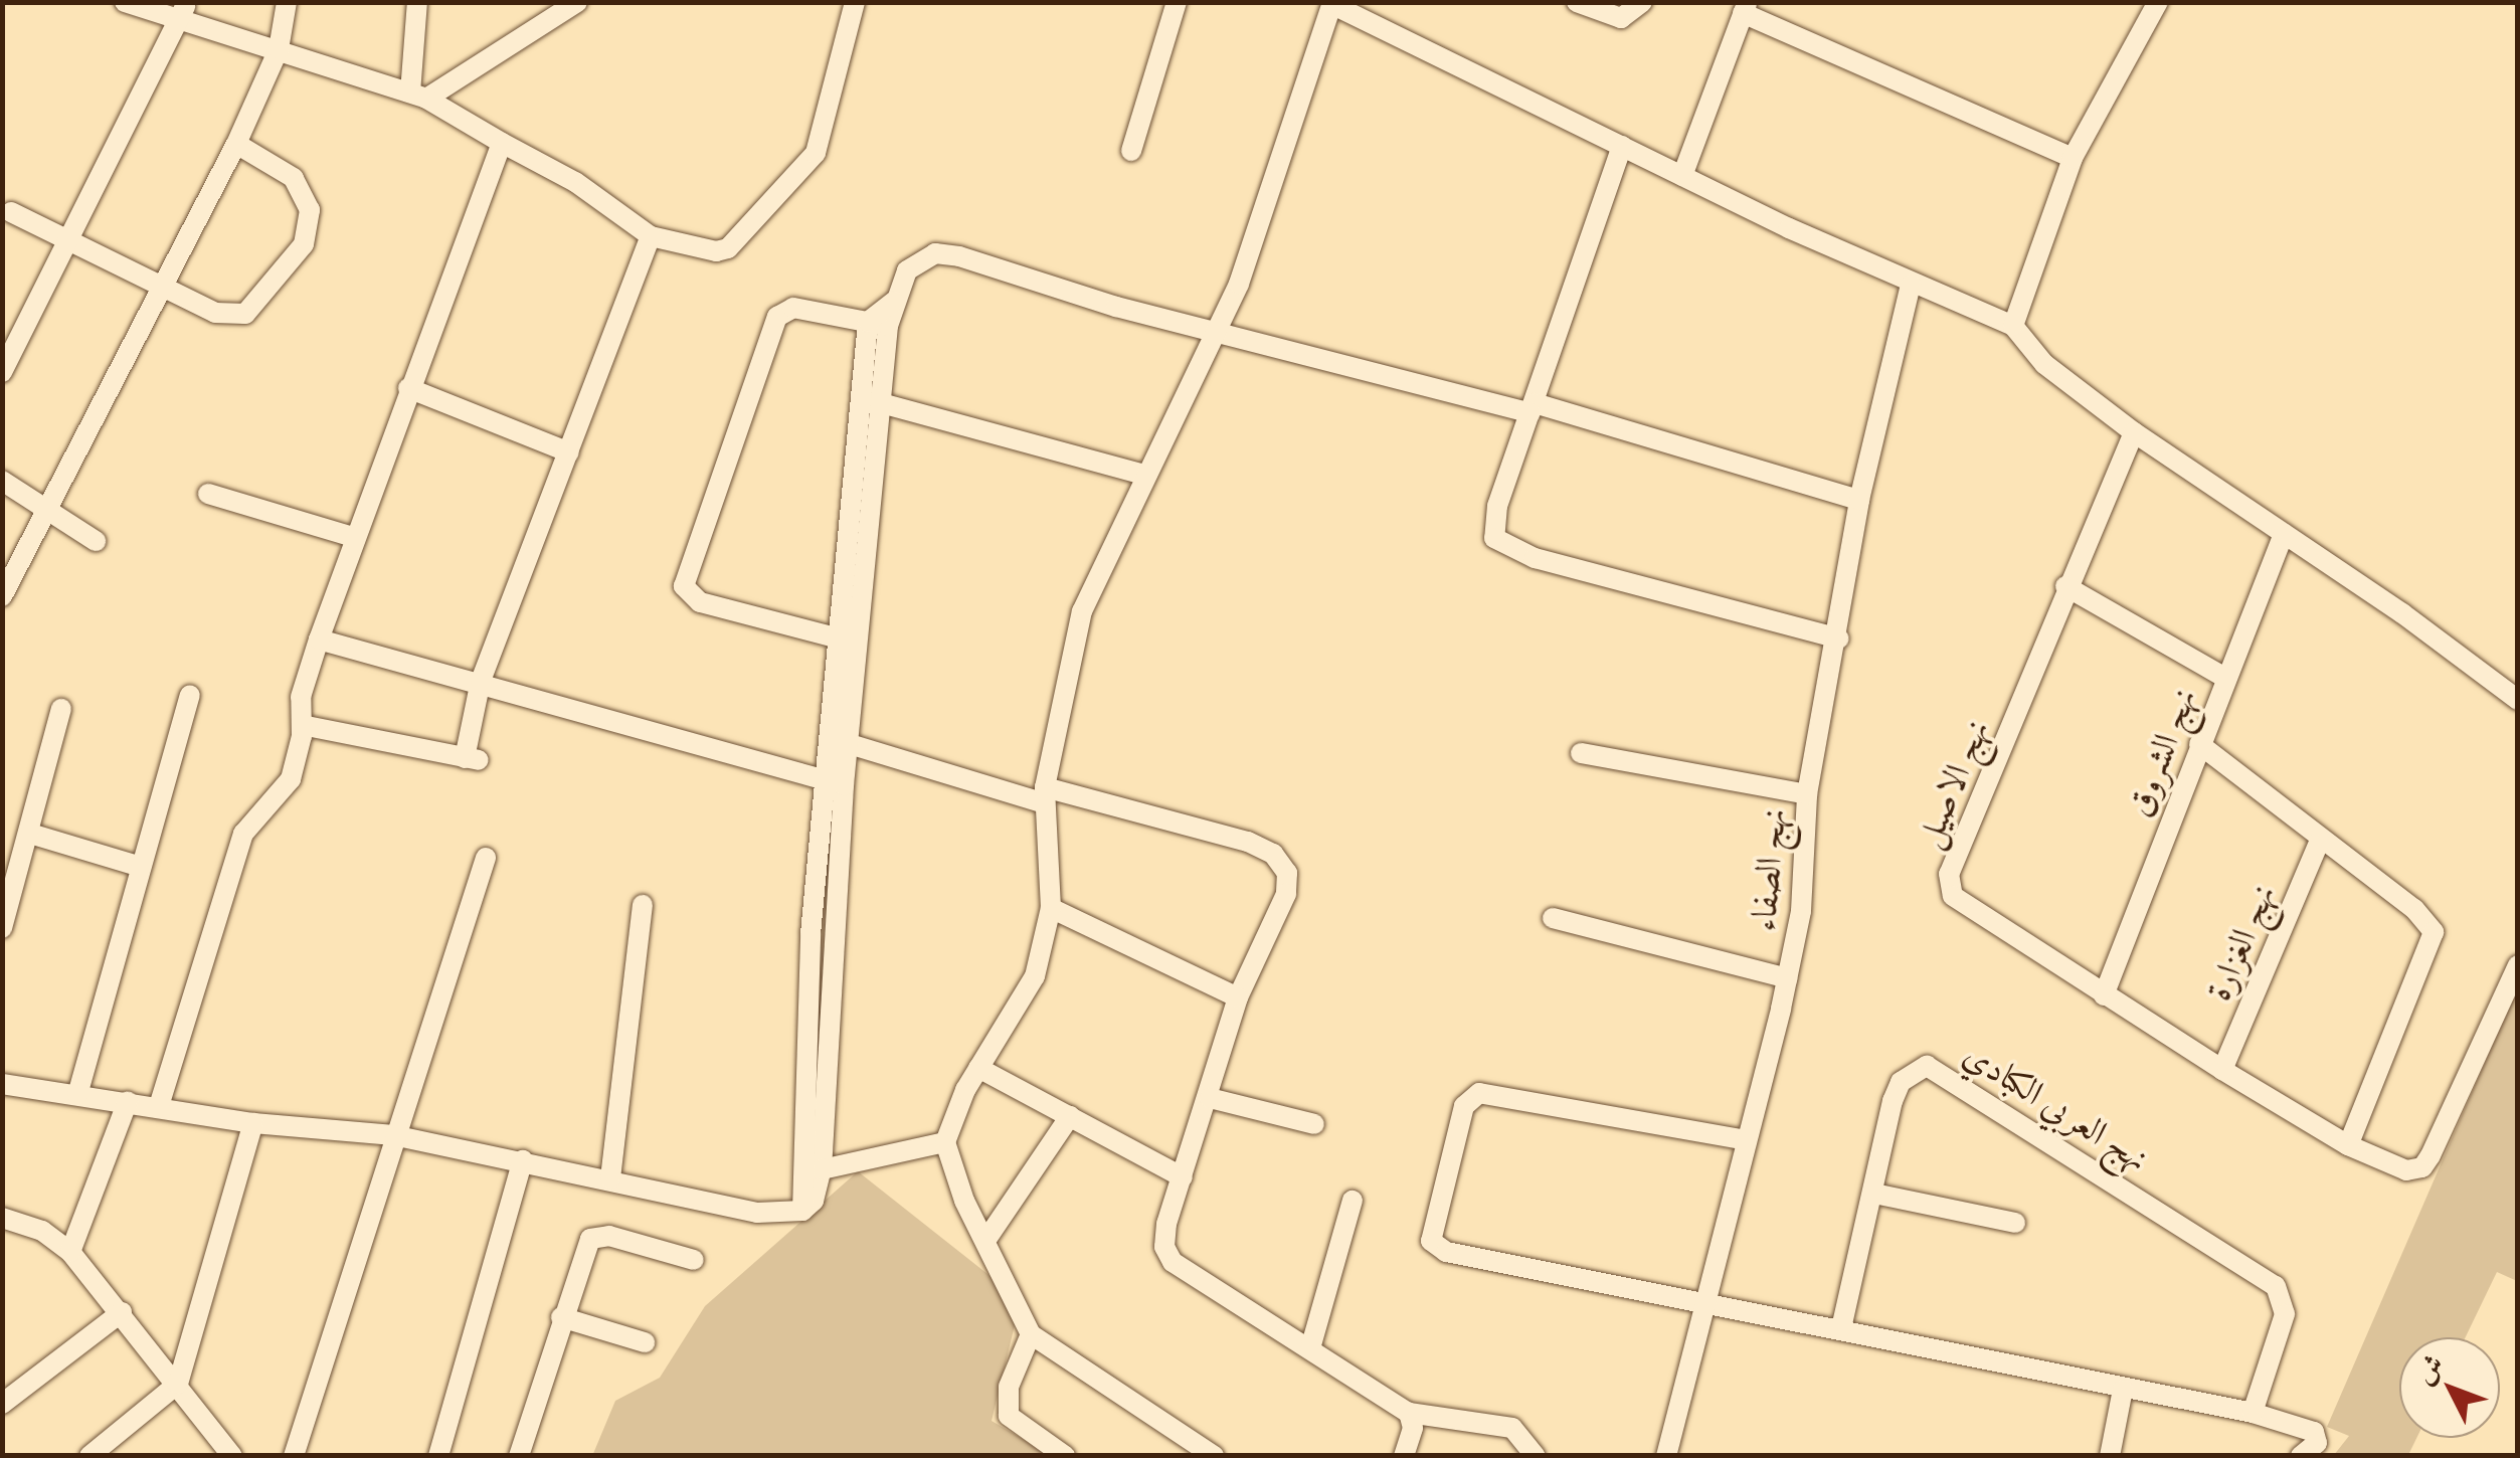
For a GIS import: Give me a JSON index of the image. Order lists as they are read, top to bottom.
{
  "streets": {
    "street": [
      "نهج الشروق",
      "نهج الاصيل",
      "نهج الصفاء",
      "نهج الغزارة",
      "نهج العربي الكبادي"
    ]
  },
  "crossings": [
    ["نهج الشروق", "نهج الاصيل"],
    ["نهج الاصيل", "نهج الغزارة"]
  ],
  "north": "top left"
}
